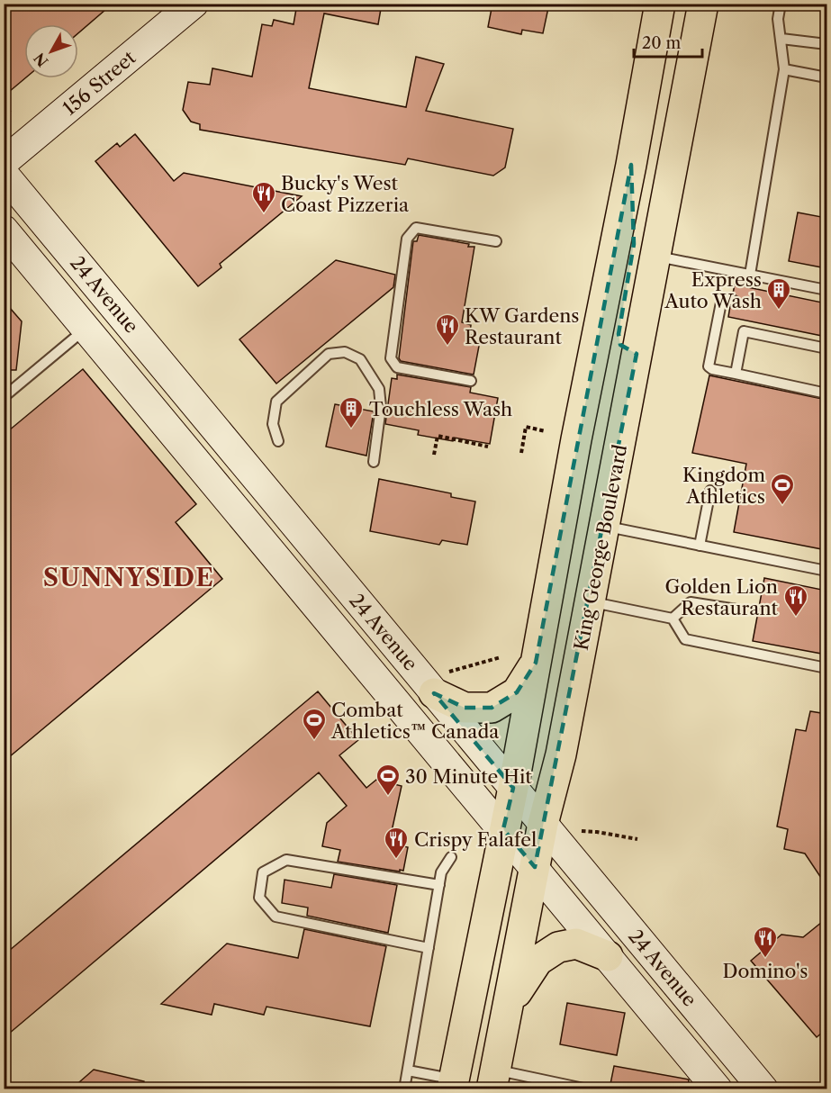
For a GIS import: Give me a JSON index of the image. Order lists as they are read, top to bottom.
{
  "streets": {
    "main road": ["156 Street", "24 Avenue", "King George Boulevard"]
  },
  "crossings": [
    ["24 Avenue", "King George Boulevard"]
  ],
  "districts": ["SUNNYSIDE"],
  "places": {
    "restaurant": [
      "Bucky's West Coast Pizzeria",
      "KW Gardens Restaurant",
      "Golden Lion Restaurant",
      "Crispy Falafel",
      "Domino's"
    ],
    "building": ["Express Auto Wash", "Touchless Wash"],
    "sports": ["Kingdom Athletics", "Combat Athletics™ Canada", "30 Minute Hit"]
  },
  "scale_bar": "20 m",
  "north": "bottom left"
}
